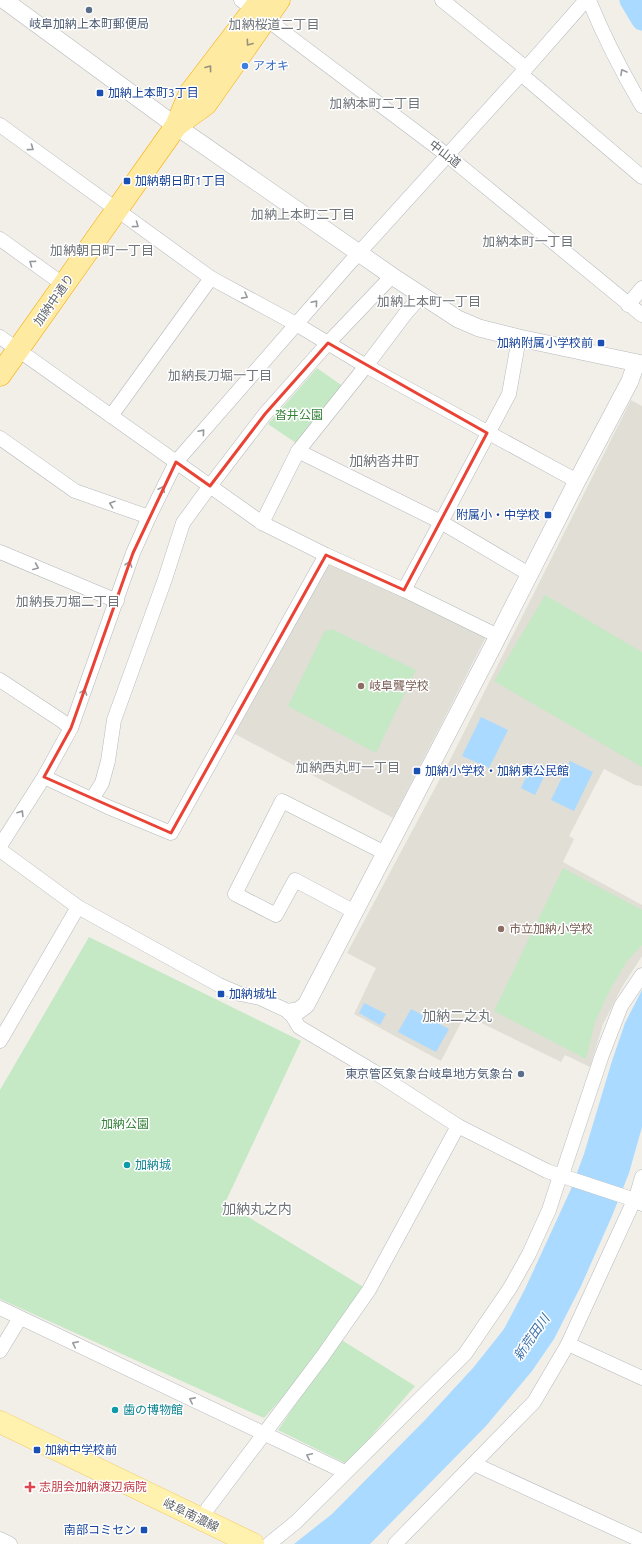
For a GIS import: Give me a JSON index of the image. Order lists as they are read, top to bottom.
{
  "streets": {
    "highway": ["加納中通り"],
    "main road": ["岐阜南濃線"],
    "street": ["中山道"]
  },
  "crossings": [
    ["中山道", "加納中通り"]
  ],
  "districts": [
    "加納桜道二丁目",
    "加納本町二丁目",
    "加納上本町二丁目",
    "加納本町一丁目",
    "加納朝日町一丁目",
    "加納上本町一丁目",
    "加納長刀堀一丁目",
    "加納沓井町",
    "加納長刀堀二丁目",
    "加納西丸町一丁目",
    "加納二之丸",
    "加納丸之内"
  ],
  "water": ["新荒田川"],
  "parks": ["沓井公園", "加納公園"],
  "places": {
    "other": [
      "岐阜加納上本町郵便局",
      "アオキ",
      "岐阜聾学校",
      "市立加納小学校",
      "東京管区気象台岐阜地方気象台",
      "加納城",
      "歯の博物館"
    ],
    "transit": [
      "加納上本町3丁目",
      "加納朝日町1丁目",
      "加納附属小学校前",
      "附属小・中学校",
      "加納小学校・加納東公民館",
      "加納城址",
      "加納中学校前",
      "南部コミセン"
    ],
    "health": ["志朋会加納渡辺病院"]
  }
}
